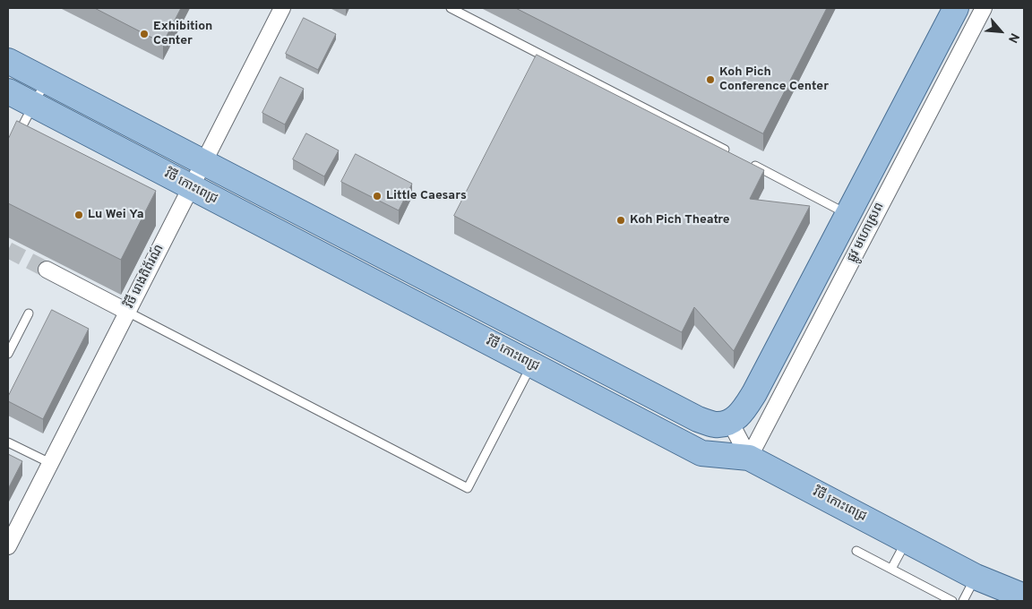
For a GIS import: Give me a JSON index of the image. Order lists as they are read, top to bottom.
{
  "streets": {
    "main road": ["វិថី កោះពេជ្រ", "ផ្លូវ មហោស្រព"],
    "street": ["វិថី រោងពិព័រណ៍"]
  },
  "crossings": [
    ["វិថី កោះពេជ្រ", "ផ្លូវ មហោស្រព"],
    ["វិថី កោះពេជ្រ", "វិថី រោងពិព័រណ៍"]
  ],
  "places": [
    "Exhibition Center",
    "Koh Pich Conference Center",
    "Little Caesars",
    "Lu Wei Ya",
    "Koh Pich Theatre"
  ],
  "north": "bottom right"
}
